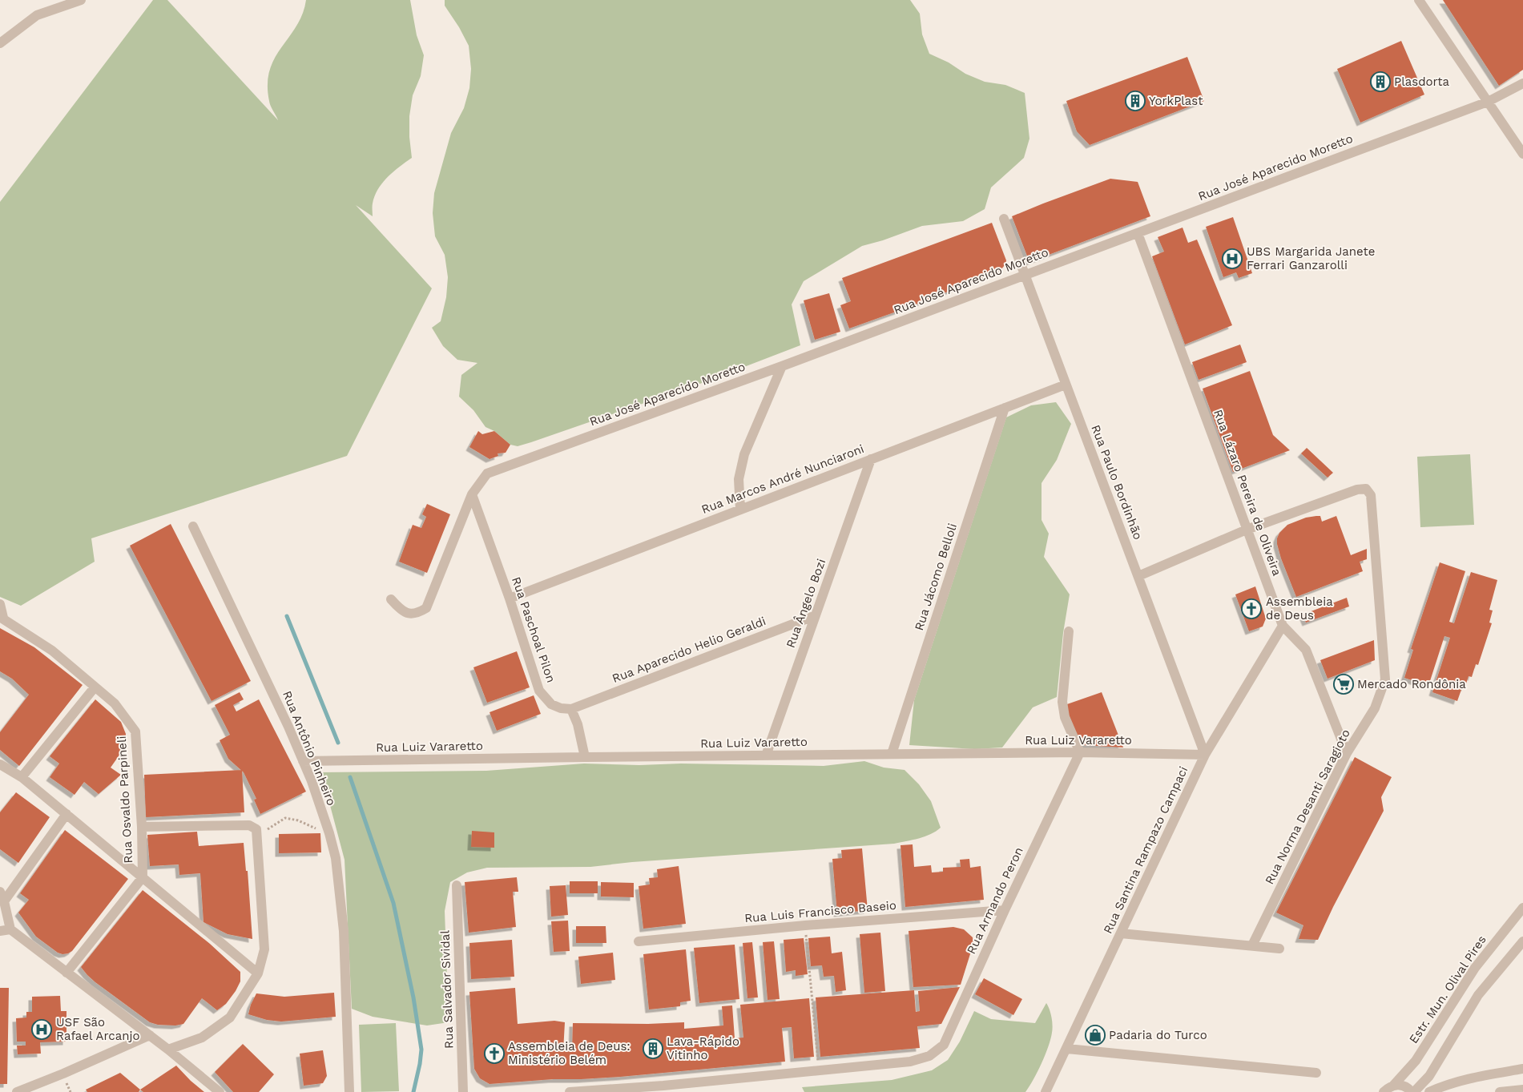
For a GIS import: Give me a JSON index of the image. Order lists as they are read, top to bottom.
{
  "streets": {
    "street": [
      "Rua José Aparecido Moretto",
      "Rua Marcos André Nunciaroni",
      "Rua Paulo Bordinhão",
      "Rua Lázaro Pereira de Oliveira",
      "Rua Jácomo Belloli",
      "Rua Ângelo Bozi",
      "Rua Paschoal Pilon",
      "Rua Aparecido Helio Geraldi",
      "Rua Luiz Vararetto",
      "Rua Antônio Pinheiro",
      "Rua Osvaldo Parpineli",
      "Rua Norma Desanti Saragioto",
      "Rua Santina Rampazo Campaci",
      "Rua Armando Peron",
      "Rua Luis Francisco Baseio",
      "Rua Salvador Sividal",
      "Estr. Mun. Olival Pires"
    ]
  },
  "crossings": [
    ["Rua José Aparecido Moretto", "Rua Paulo Bordinhão"],
    ["Rua José Aparecido Moretto", "Rua Lázaro Pereira de Oliveira"],
    ["Rua José Aparecido Moretto", "Rua Paschoal Pilon"],
    ["Rua Marcos André Nunciaroni", "Rua Paulo Bordinhão"],
    ["Rua Marcos André Nunciaroni", "Rua Jácomo Belloli"],
    ["Rua Marcos André Nunciaroni", "Rua Ângelo Bozi"],
    ["Rua Marcos André Nunciaroni", "Rua Paschoal Pilon"],
    ["Rua Paulo Bordinhão", "Rua Luiz Vararetto"],
    ["Rua Paulo Bordinhão", "Rua Santina Rampazo Campaci"],
    ["Rua Lázaro Pereira de Oliveira", "Rua Norma Desanti Saragioto"],
    ["Rua Lázaro Pereira de Oliveira", "Rua Santina Rampazo Campaci"],
    ["Rua Jácomo Belloli", "Rua Luiz Vararetto"],
    ["Rua Ângelo Bozi", "Rua Aparecido Helio Geraldi"],
    ["Rua Ângelo Bozi", "Rua Luiz Vararetto"],
    ["Rua Paschoal Pilon", "Rua Aparecido Helio Geraldi"],
    ["Rua Luiz Vararetto", "Rua Antônio Pinheiro"],
    ["Rua Luiz Vararetto", "Rua Santina Rampazo Campaci"],
    ["Rua Luiz Vararetto", "Rua Armando Peron"],
    ["Rua Armando Peron", "Rua Luis Francisco Baseio"]
  ],
  "places": {
    "building": ["Plasdorta", "YorkPlast", "Lava-Rápido Vitinho"],
    "hospital": ["UBS Margarida Janete Ferrari Ganzarolli", "USF São Rafael Arcanjo"],
    "church": ["Assembleia de Deus", "Assembleia de Deus: Ministério Belém"],
    "supermarket": ["Mercado Rondônia"],
    "shop": ["Padaria do Turco"]
  }
}
